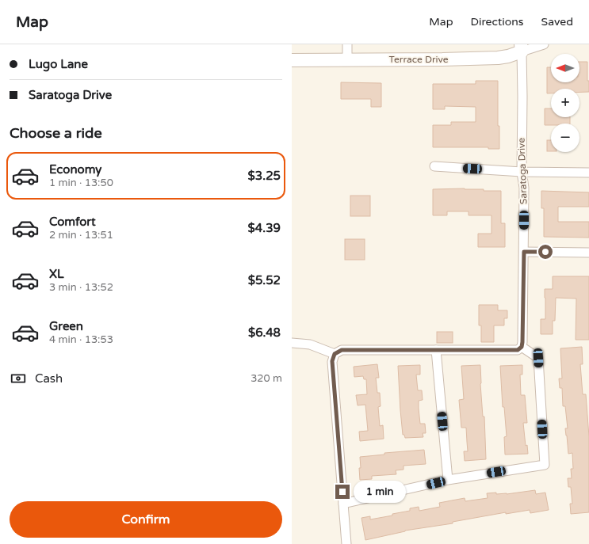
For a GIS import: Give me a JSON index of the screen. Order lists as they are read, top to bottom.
{
  "streets": {
    "street": ["Terrace Drive", "Saratoga Drive"]
  },
  "crossings": [
    ["Terrace Drive", "Saratoga Drive"]
  ],
  "north": "left",
  "page": {
    "header": "Map",
    "nav": ["Map", "Directions", "Saved"],
    "banner": ["Lugo Lane", "Saratoga Drive"],
    "map_buttons": ["+", "−"],
    "heading": "Choose a ride",
    "list": [
      {
        "name": "Economy",
        "note": "1 min · 13:50",
        "value": "$3.25"
      },
      {
        "name": "Comfort",
        "note": "2 min · 13:51",
        "value": "$4.39"
      },
      {
        "name": "XL",
        "note": "3 min · 13:52",
        "value": "$5.52"
      },
      {
        "name": "Green",
        "note": "4 min · 13:53",
        "value": "$6.48"
      }
    ],
    "pay": ["Cash", "320 m"],
    "bubble": "1 min",
    "buttons": "Confirm"
  }
}
